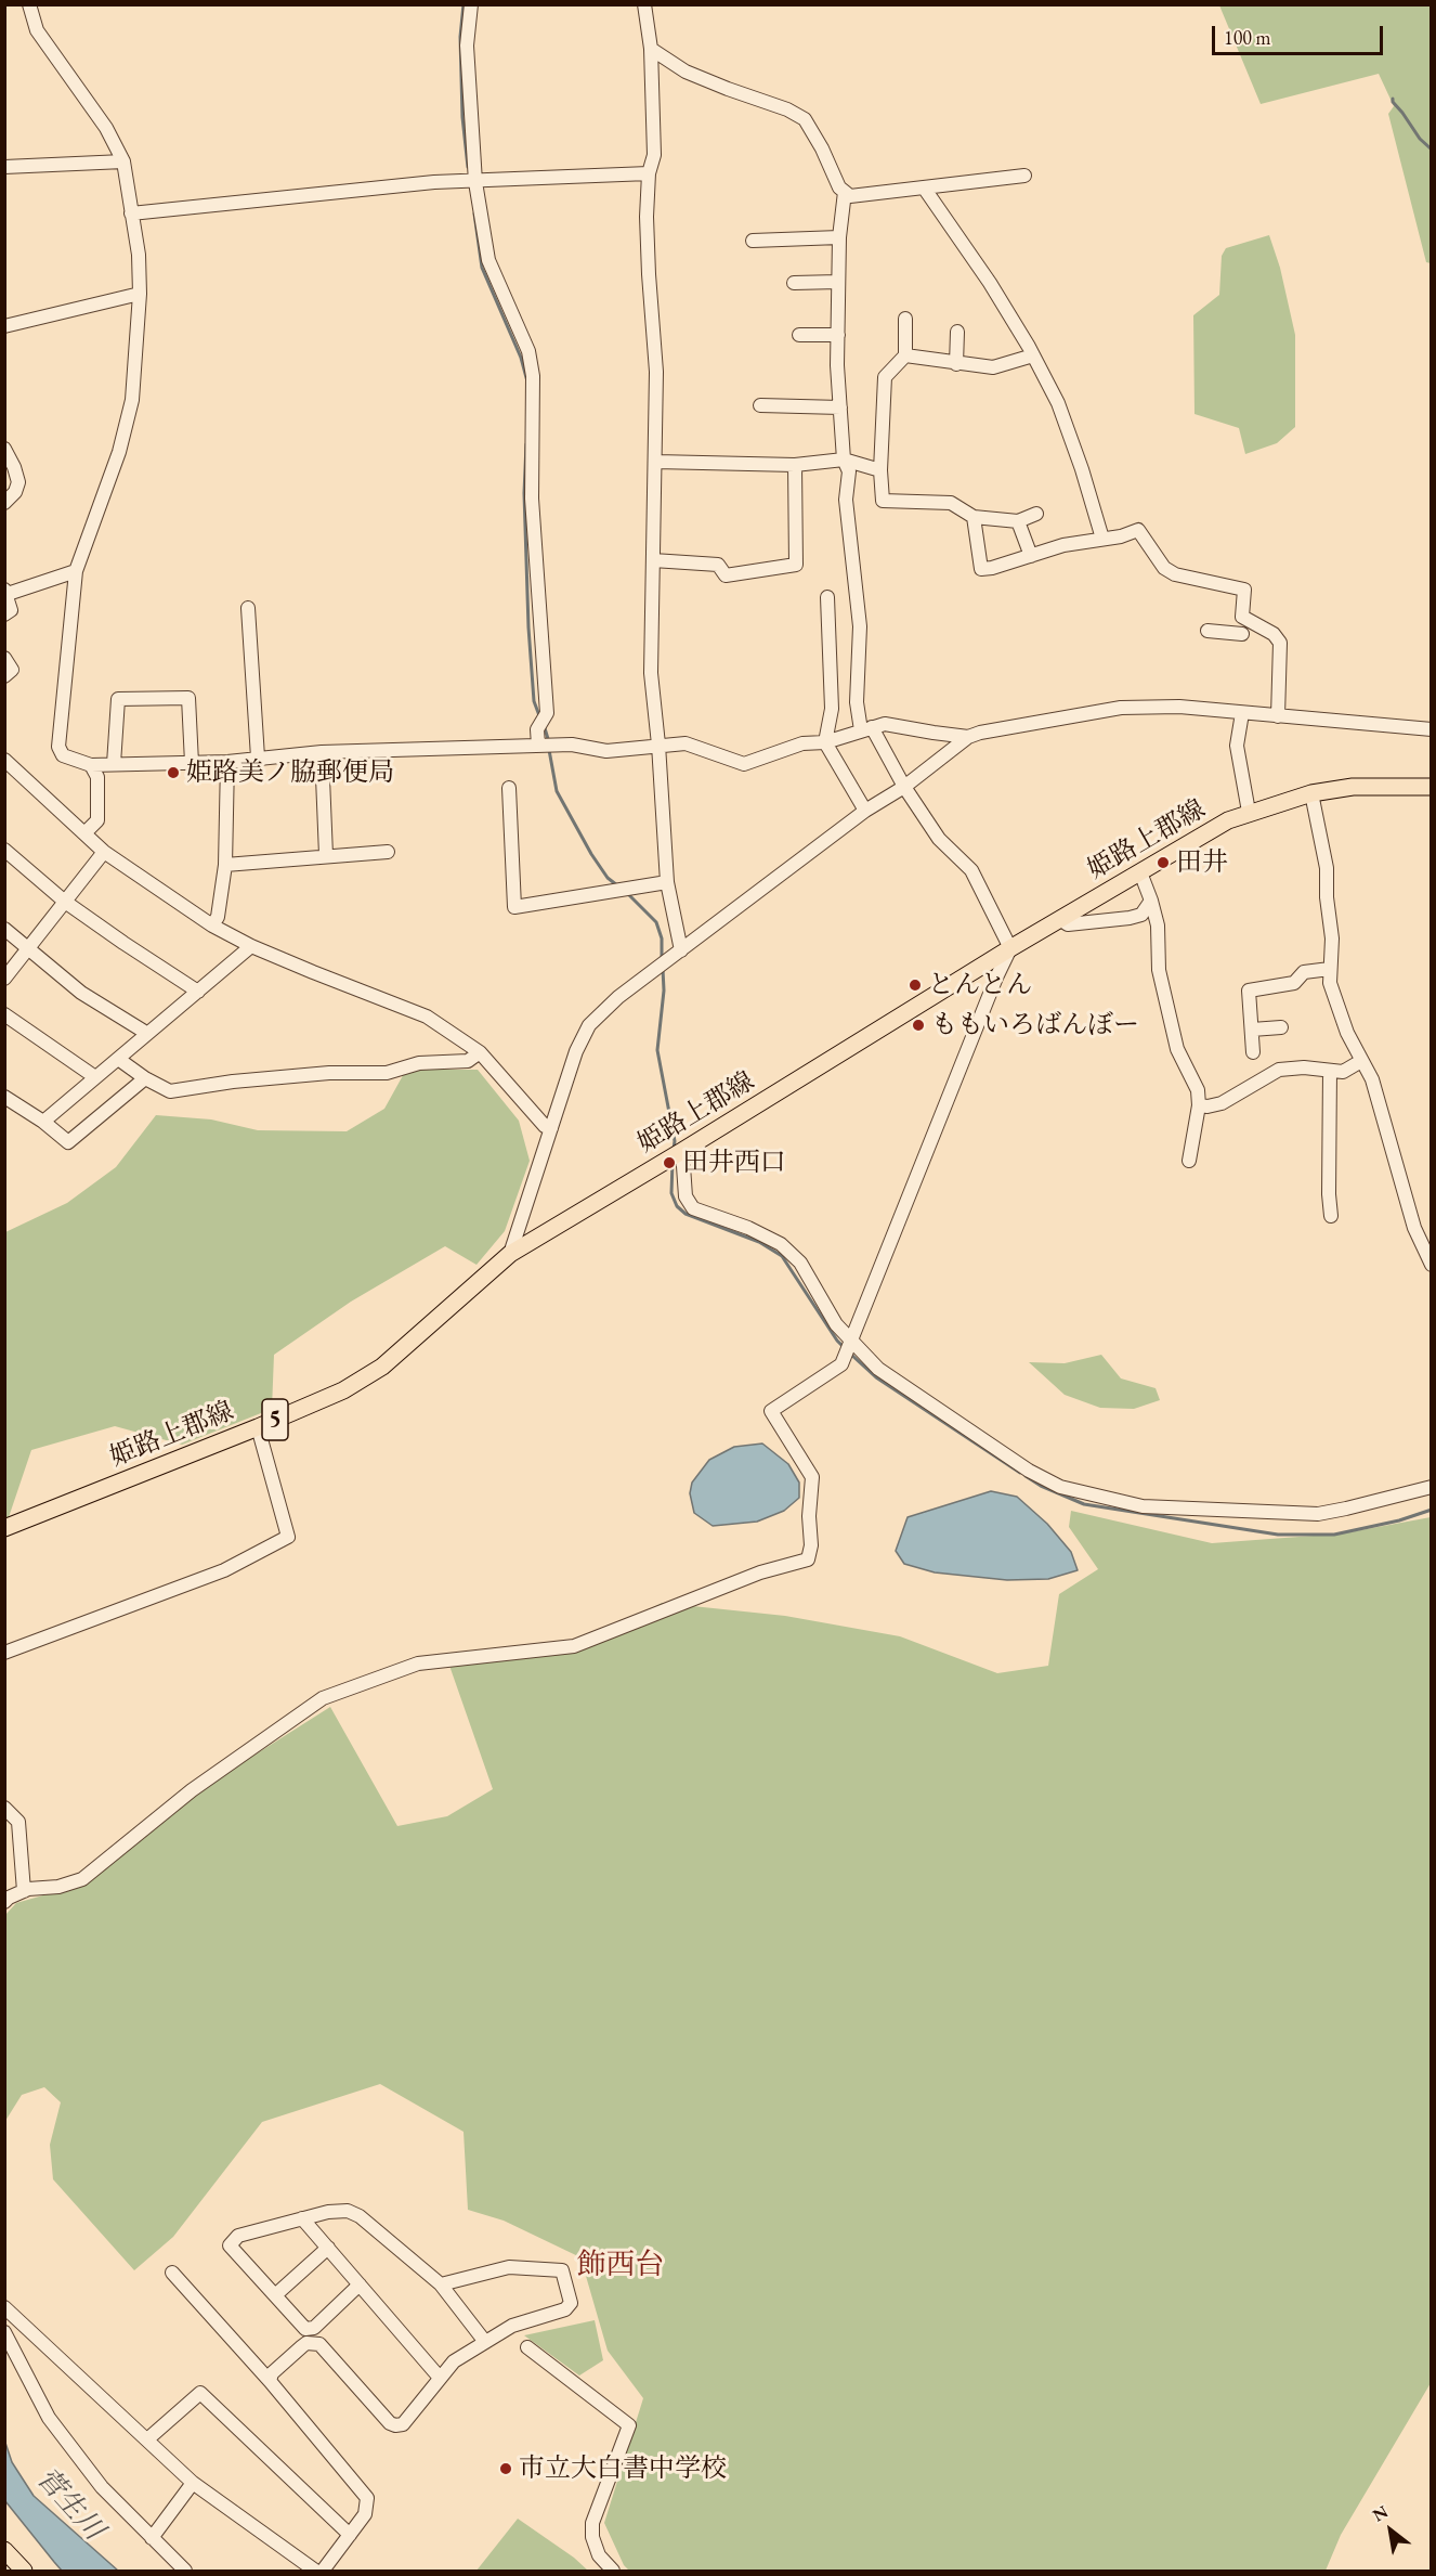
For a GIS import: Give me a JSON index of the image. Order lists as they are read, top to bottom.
{
  "streets": {
    "main road": ["姫路上郡線", "5"]
  },
  "districts": ["飾西台"],
  "water": ["菅生川"],
  "places": [
    "姫路美ノ脇郵便局",
    "田井",
    "とんとん",
    "ももいろばんぼー",
    "田井西口",
    "市立大白書中学校"
  ],
  "scale_bar": "100 m",
  "north": "top left"
}
